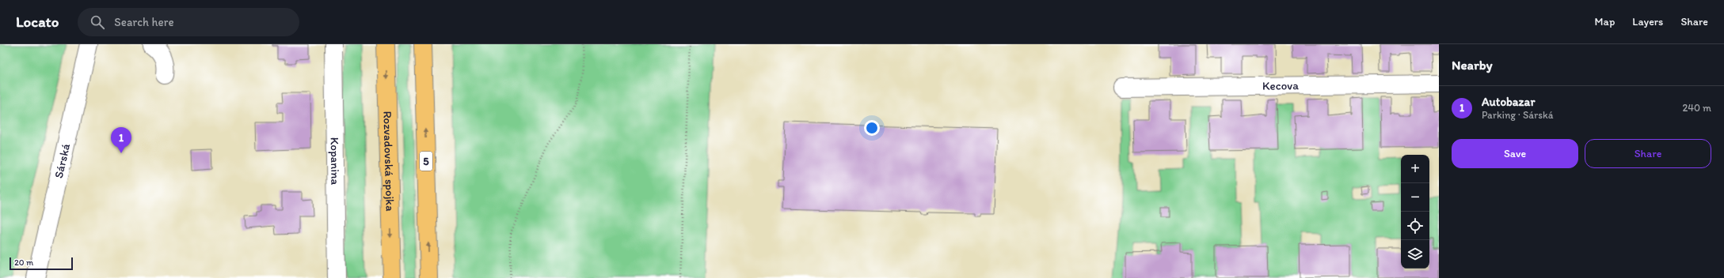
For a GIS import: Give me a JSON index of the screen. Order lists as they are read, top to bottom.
{
  "streets": {
    "highway": ["Rozvadovská spojka", "5"],
    "street": ["Kecova", "Sárská", "Kopanina"]
  },
  "scale_bar": "20 m",
  "page": {
    "header": "Locato",
    "search": "Search here",
    "nav": ["Map", "Layers", "Share"],
    "heading": "Nearby",
    "list": [
      {
        "mark": "1",
        "name": "Autobazar",
        "note": "Parking · Sárská",
        "value": "240 m"
      }
    ],
    "pins": "1",
    "buttons": ["Save", "Share"],
    "map_buttons": ["+", "−"],
    "scale": "20 m"
  }
}
